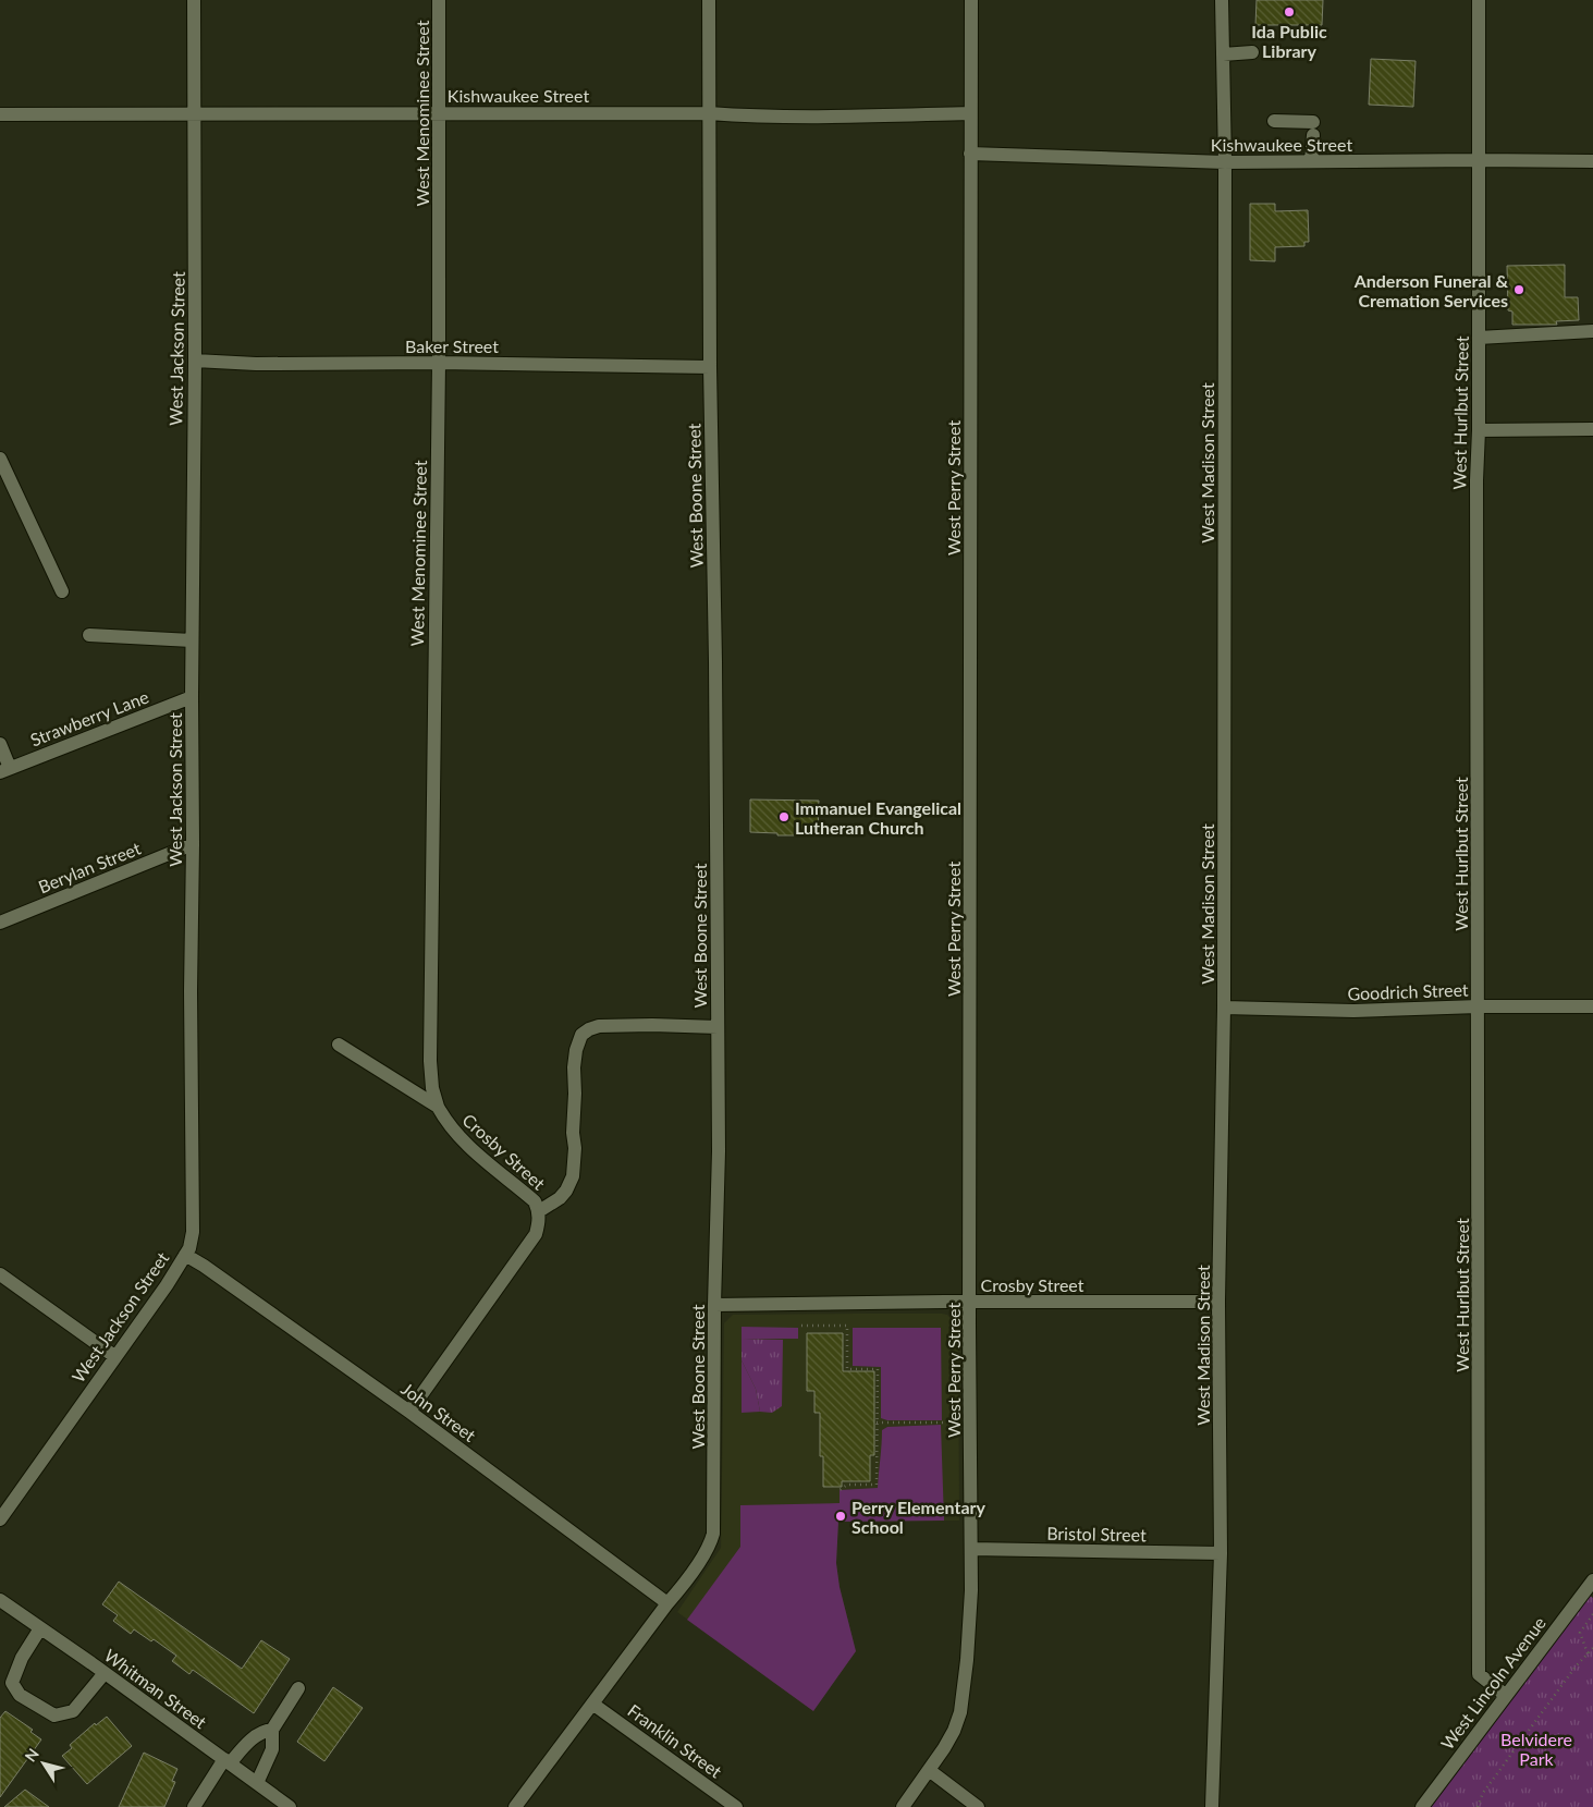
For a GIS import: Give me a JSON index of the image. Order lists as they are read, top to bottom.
{
  "streets": {
    "street": [
      "Kishwaukee Street",
      "West Menominee Street",
      "Baker Street",
      "West Jackson Street",
      "West Hurlbut Street",
      "West Madison Street",
      "West Perry Street",
      "West Boone Street",
      "Strawberry Lane",
      "Berylan Street",
      "Goodrich Street",
      "Crosby Street",
      "John Street",
      "Bristol Street",
      "West Lincoln Avenue",
      "Whitman Street",
      "Franklin Street"
    ]
  },
  "crossings": [
    ["Kishwaukee Street", "West Menominee Street"],
    ["Kishwaukee Street", "West Jackson Street"],
    ["Kishwaukee Street", "West Hurlbut Street"],
    ["Kishwaukee Street", "West Madison Street"],
    ["Kishwaukee Street", "West Perry Street"],
    ["Kishwaukee Street", "West Boone Street"],
    ["West Menominee Street", "Baker Street"],
    ["West Menominee Street", "Crosby Street"],
    ["Baker Street", "West Jackson Street"],
    ["Baker Street", "West Boone Street"],
    ["West Jackson Street", "Strawberry Lane"],
    ["West Jackson Street", "Berylan Street"],
    ["West Jackson Street", "John Street"],
    ["West Hurlbut Street", "Goodrich Street"],
    ["West Hurlbut Street", "West Lincoln Avenue"],
    ["West Madison Street", "Goodrich Street"],
    ["West Madison Street", "Crosby Street"],
    ["West Madison Street", "Bristol Street"],
    ["West Perry Street", "Crosby Street"],
    ["West Perry Street", "Bristol Street"],
    ["West Boone Street", "Crosby Street"],
    ["West Boone Street", "John Street"],
    ["West Boone Street", "Franklin Street"]
  ],
  "parks": ["Belvidere Park"],
  "places": [
    "Ida Public Library",
    "Anderson Funeral & Cremation Services",
    "Immanuel Evangelical Lutheran Church",
    "Perry Elementary School"
  ],
  "north": "top left"
}
